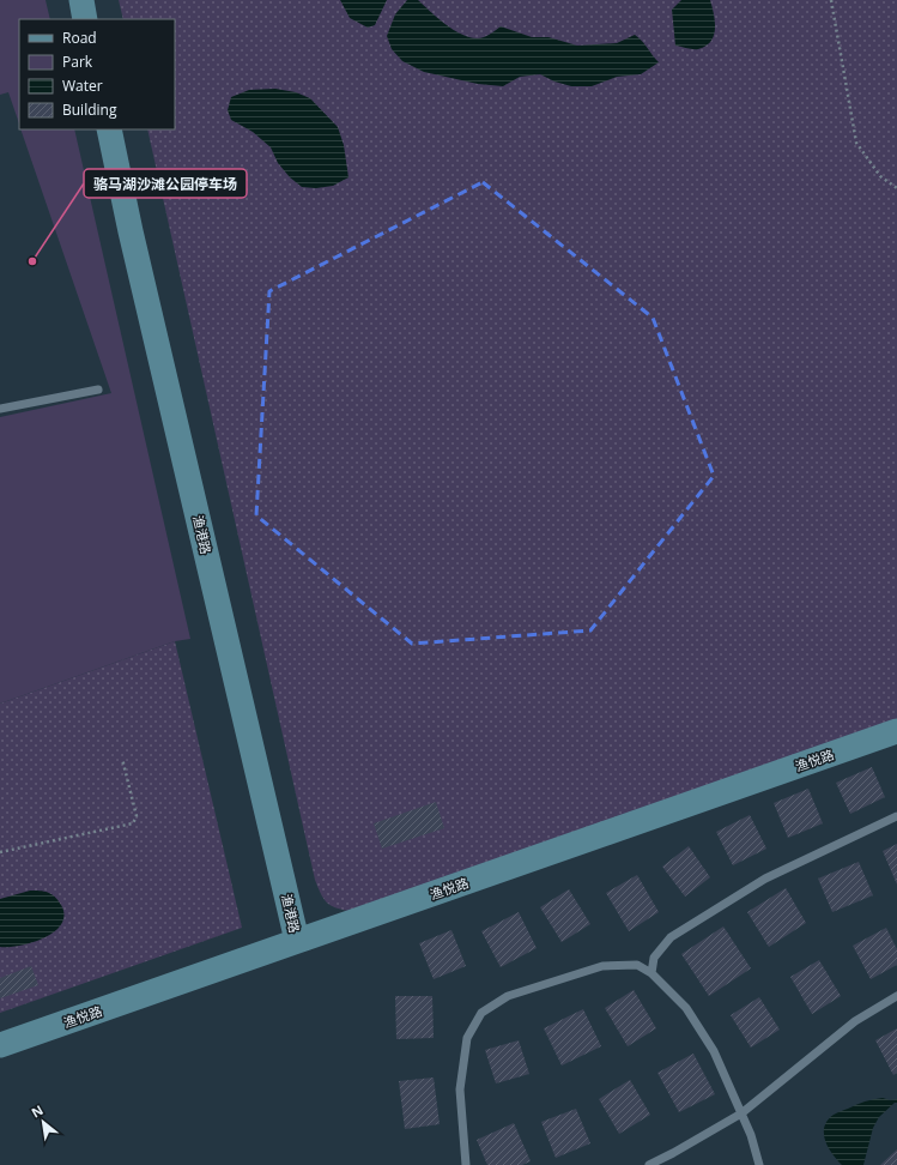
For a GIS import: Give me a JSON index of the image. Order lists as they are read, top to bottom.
{
  "streets": {
    "street": ["渔港路", "渔悦路"]
  },
  "crossings": [
    ["渔港路", "渔悦路"]
  ],
  "places": ["骆马湖沙滩公园停车场"],
  "legend": [
    "Road",
    "Park",
    "Water",
    "Building"
  ],
  "north": "top left"
}
